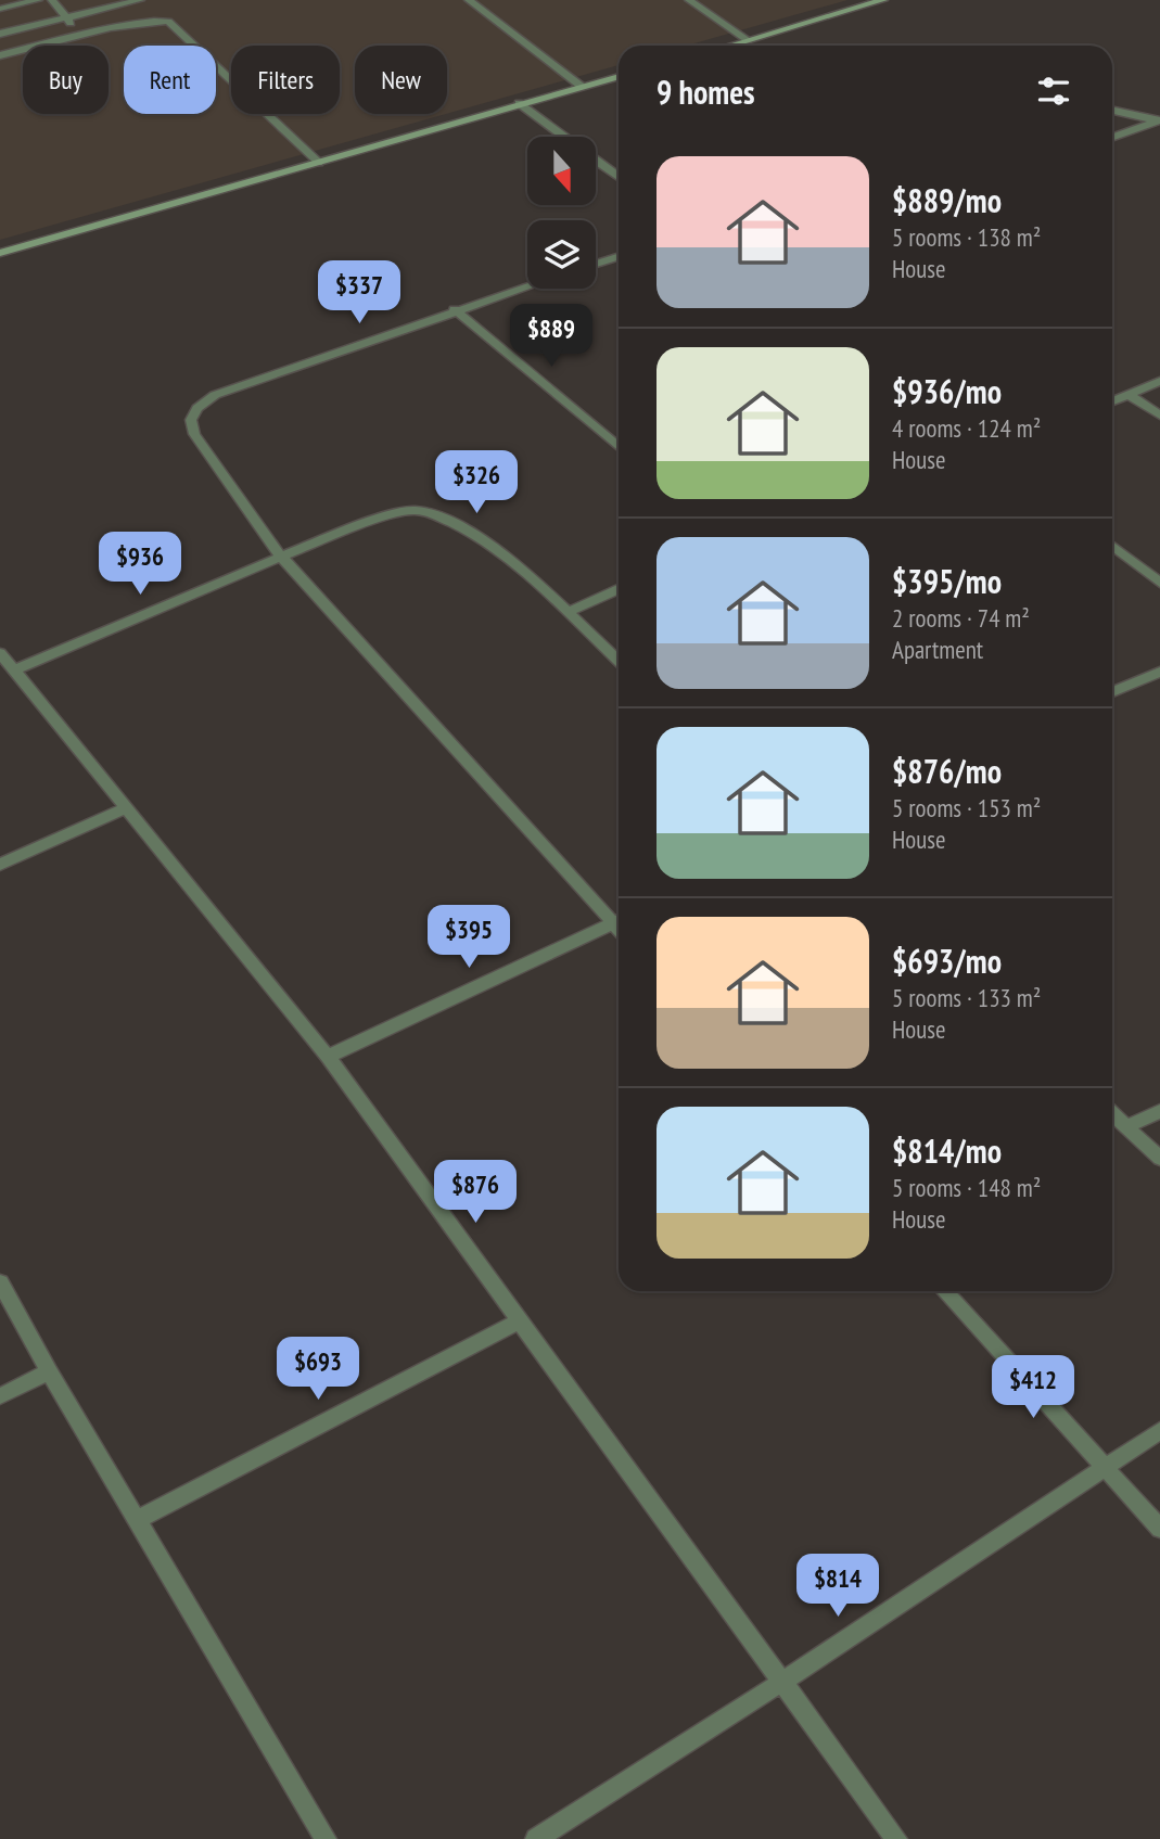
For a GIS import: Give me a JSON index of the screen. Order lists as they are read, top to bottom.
{
  "north": "bottom",
  "page": {
    "chip": [
      "Buy",
      "Rent",
      "Filters",
      "New"
    ],
    "heading": "9 homes",
    "list": [
      {
        "name": "$889/mo",
        "note": "5 rooms · 138 m² · House"
      },
      {
        "name": "$936/mo",
        "note": "4 rooms · 124 m² · House"
      },
      {
        "name": "$395/mo",
        "note": "2 rooms · 74 m² · Apartment"
      },
      {
        "name": "$876/mo",
        "note": "5 rooms · 153 m² · House"
      },
      {
        "name": "$693/mo",
        "note": "5 rooms · 133 m² · House"
      },
      {
        "name": "$814/mo",
        "note": "5 rooms · 148 m² · House"
      }
    ],
    "price": [
      "$337",
      "$889",
      "$326",
      "$936",
      "$395",
      "$876",
      "$693",
      "$412",
      "$814"
    ]
  }
}
